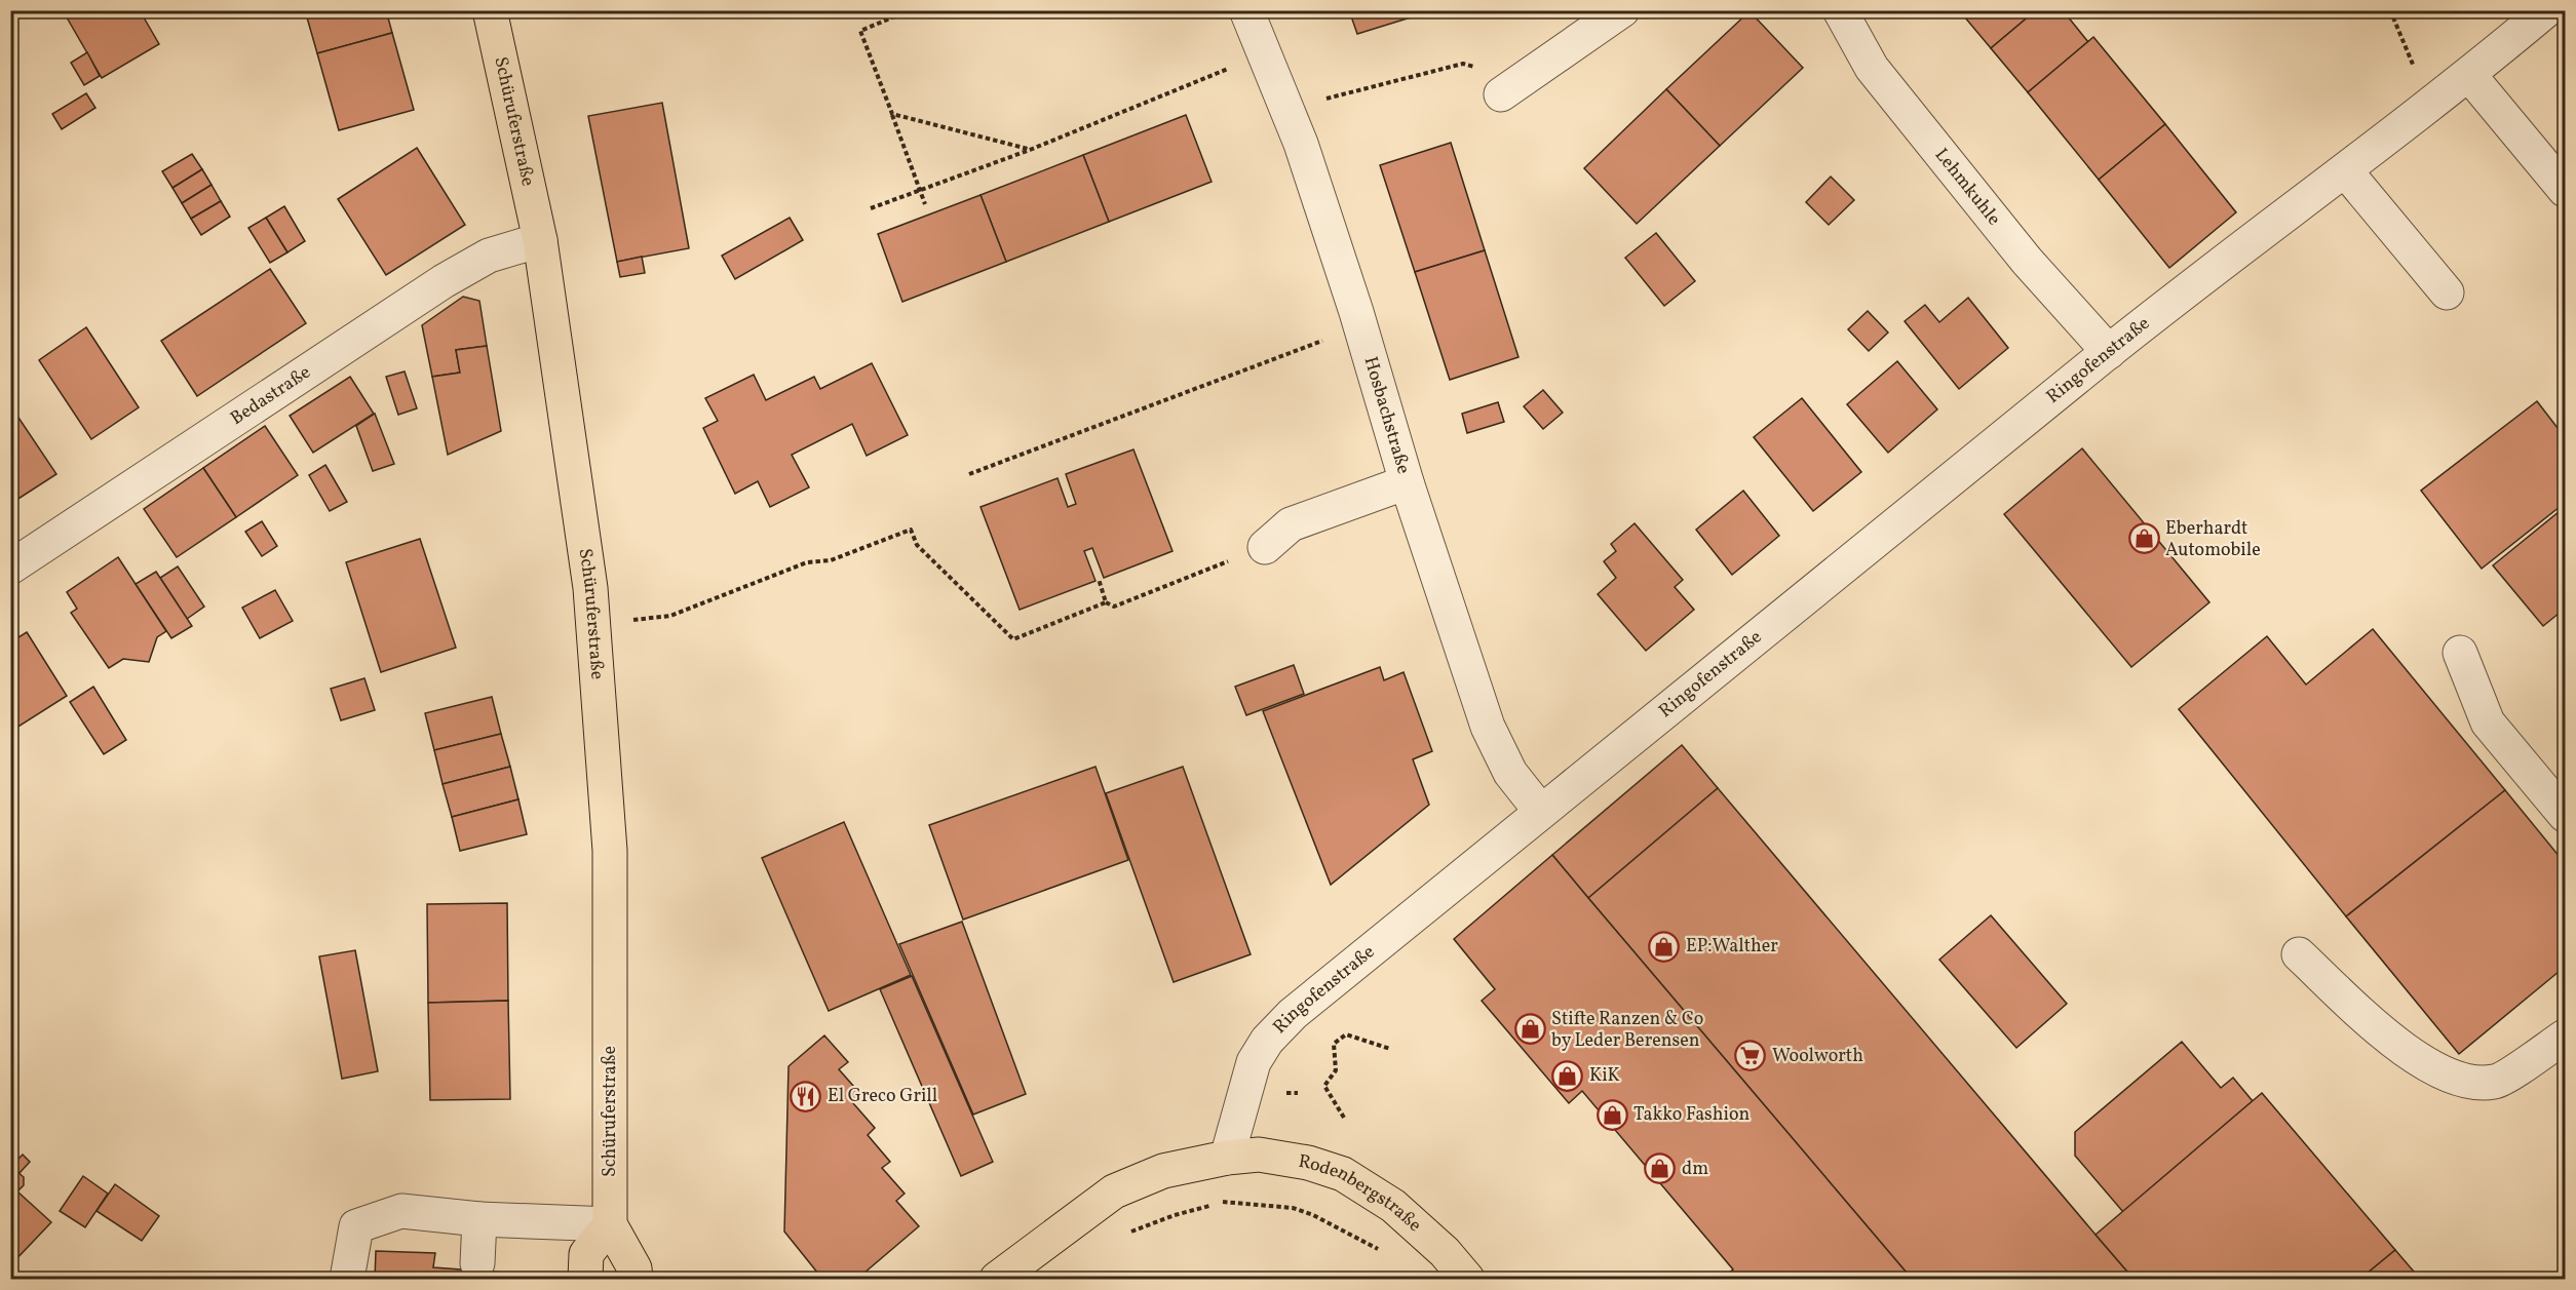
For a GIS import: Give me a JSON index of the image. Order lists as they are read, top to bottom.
{
  "streets": {
    "main road": ["Schüruferstraße", "Rodenbergstraße"],
    "street": [
      "Lehmkuhle",
      "Ringofenstraße",
      "Bedastraße",
      "Hosbachstraße"
    ]
  },
  "crossings": [
    ["Schüruferstraße", "Bedastraße"],
    ["Lehmkuhle", "Ringofenstraße"],
    ["Ringofenstraße", "Hosbachstraße"],
    ["Ringofenstraße", "Rodenbergstraße"]
  ],
  "places": {
    "shop": [
      "Eberhardt Automobile",
      "EP:Walther",
      "Stifte Ranzen & Co by Leder Berensen",
      "KiK",
      "Takko Fashion",
      "dm"
    ],
    "supermarket": ["Woolworth"],
    "restaurant": ["El Greco Grill"]
  }
}
